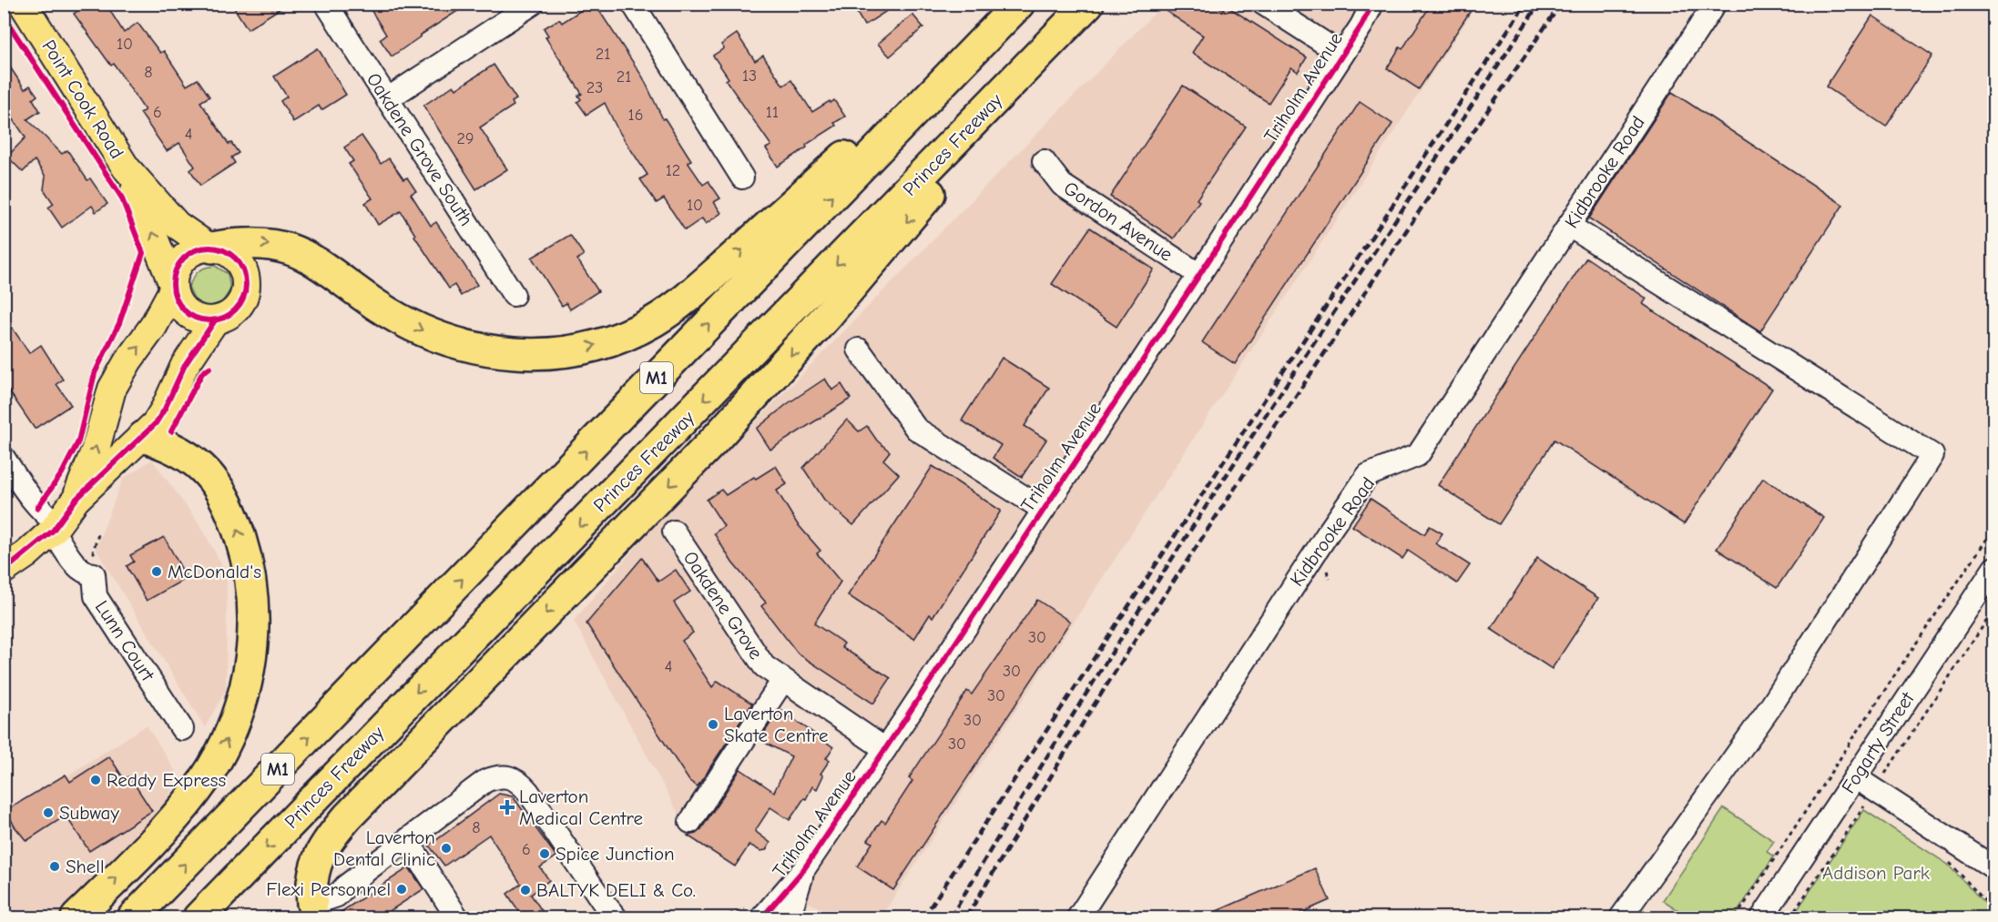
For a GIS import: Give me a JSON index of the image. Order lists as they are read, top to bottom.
{
  "streets": {
    "highway": ["Princes Freeway", "M1"],
    "main road": ["Point Cook Road"],
    "street": [
      "Triholm Avenue",
      "Oakdene Grove South",
      "Kidbrooke Road",
      "Gordon Avenue",
      "Oakdene Grove",
      "Lunn Court",
      "Fogarty Street"
    ]
  },
  "crossings": [
    ["Triholm Avenue", "Gordon Avenue"],
    ["Triholm Avenue", "Oakdene Grove"]
  ],
  "parks": ["Addison Park"],
  "places": {
    "other": [
      "McDonald's",
      "Laverton Skate Centre",
      "Reddy Express",
      "Subway",
      "Laverton Dental Clinic",
      "Spice Junction",
      "Shell",
      "Flexi Personnel",
      "BALTYK DELI & Co."
    ],
    "health": ["Laverton Medical Centre"]
  },
  "house_numbers": [
    "10",
    "21",
    "8",
    "13",
    "21",
    "23",
    "6",
    "11",
    "16",
    "4",
    "29",
    "12",
    "10",
    "30",
    "4",
    "30",
    "30",
    "30",
    "30",
    "8",
    "6"
  ]
}
